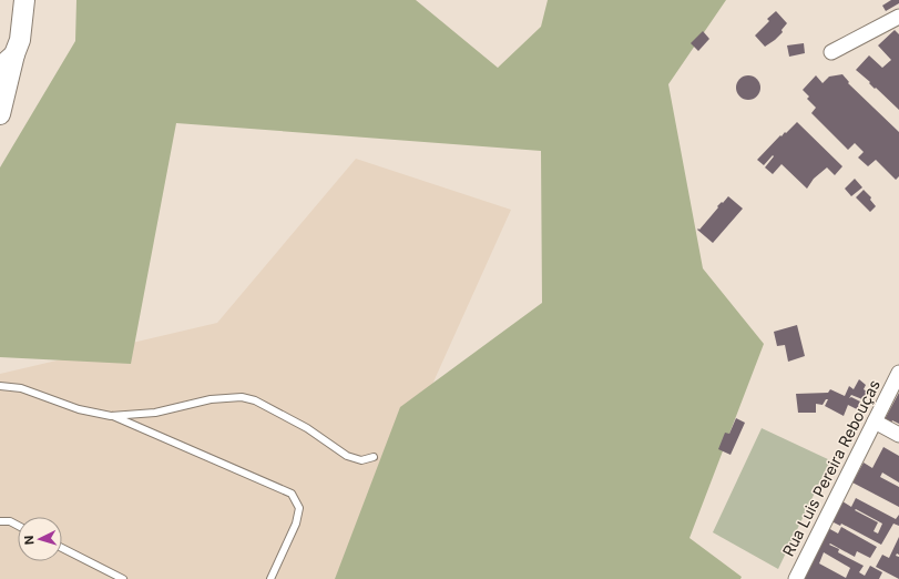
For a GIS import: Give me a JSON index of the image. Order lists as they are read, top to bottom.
{
  "streets": {
    "street": ["Rua Luis Pereira Rebouças"]
  },
  "north": "left"
}
